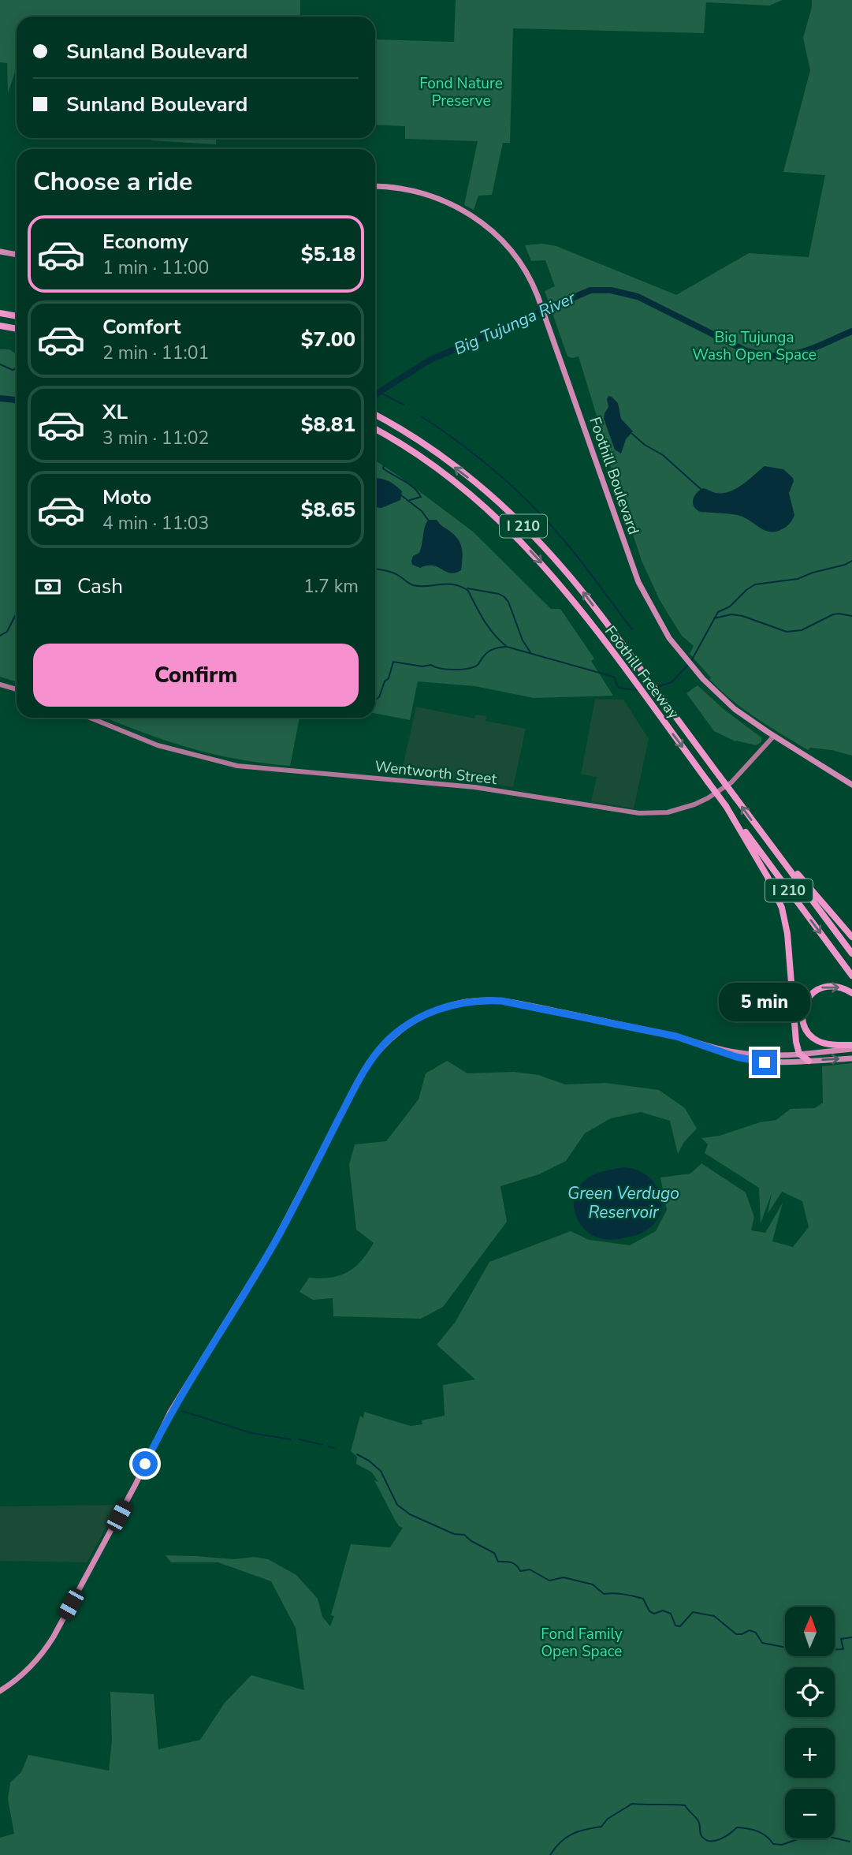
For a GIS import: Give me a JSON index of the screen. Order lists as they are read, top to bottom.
{
  "streets": {
    "highway": ["I 210", "Foothill Freeway"],
    "main road": ["Foothill Boulevard", "Wentworth Street"]
  },
  "crossings": [
    ["Foothill Boulevard", "Wentworth Street"]
  ],
  "water": ["Big Tujunga River", "Green Verdugo Reservoir"],
  "parks": ["Fond Nature Preserve", "Big Tujunga Wash Open Space", "Fond Family Open Space"],
  "north": "top",
  "page": {
    "banner": ["Sunland Boulevard", "Sunland Boulevard"],
    "heading": "Choose a ride",
    "list": [
      {
        "name": "Economy",
        "note": "1 min · 11:00",
        "value": "$5.18"
      },
      {
        "name": "Comfort",
        "note": "2 min · 11:01",
        "value": "$7.00"
      },
      {
        "name": "XL",
        "note": "3 min · 11:02",
        "value": "$8.81"
      },
      {
        "name": "Moto",
        "note": "4 min · 11:03",
        "value": "$8.65"
      }
    ],
    "pay": ["Cash", "1.7 km"],
    "buttons": "Confirm",
    "bubble": "5 min",
    "map_buttons": ["+", "−"]
  }
}
